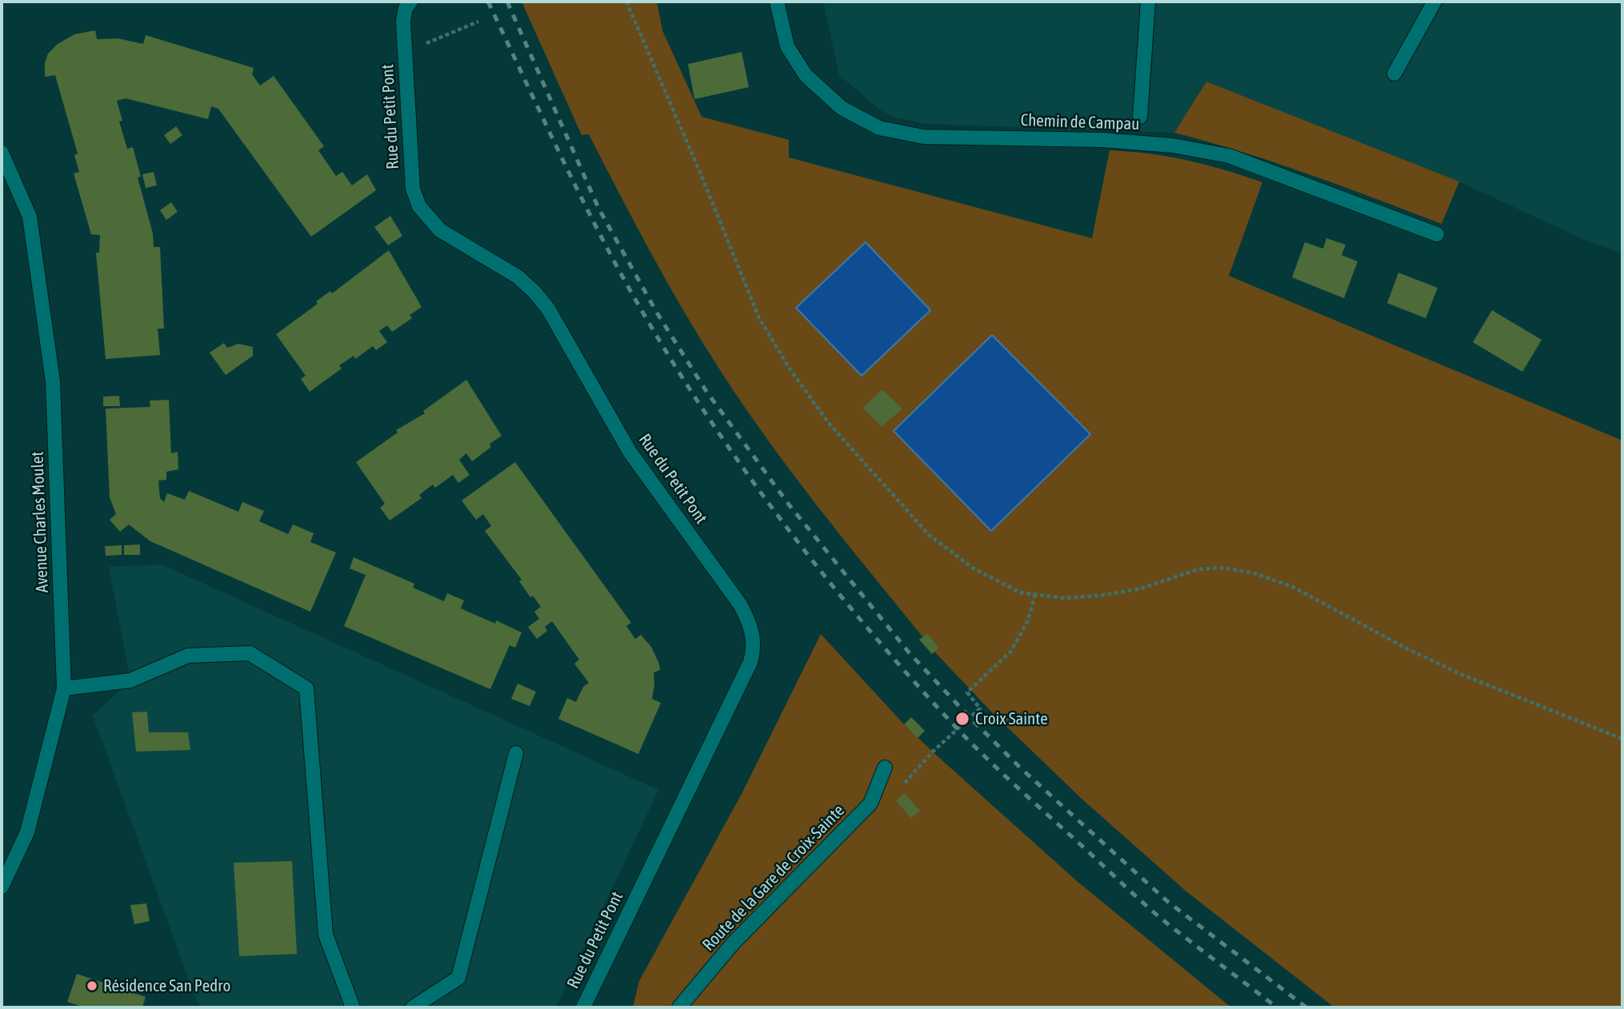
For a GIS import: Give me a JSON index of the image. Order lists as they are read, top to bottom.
{
  "streets": {
    "street": [
      "Rue du Petit Pont",
      "Chemin de Campau",
      "Avenue Charles Moulet",
      "Route de la Gare de Croix-Sainte"
    ]
  },
  "places": ["Croix Sainte", "Résidence San Pedro"]
}
